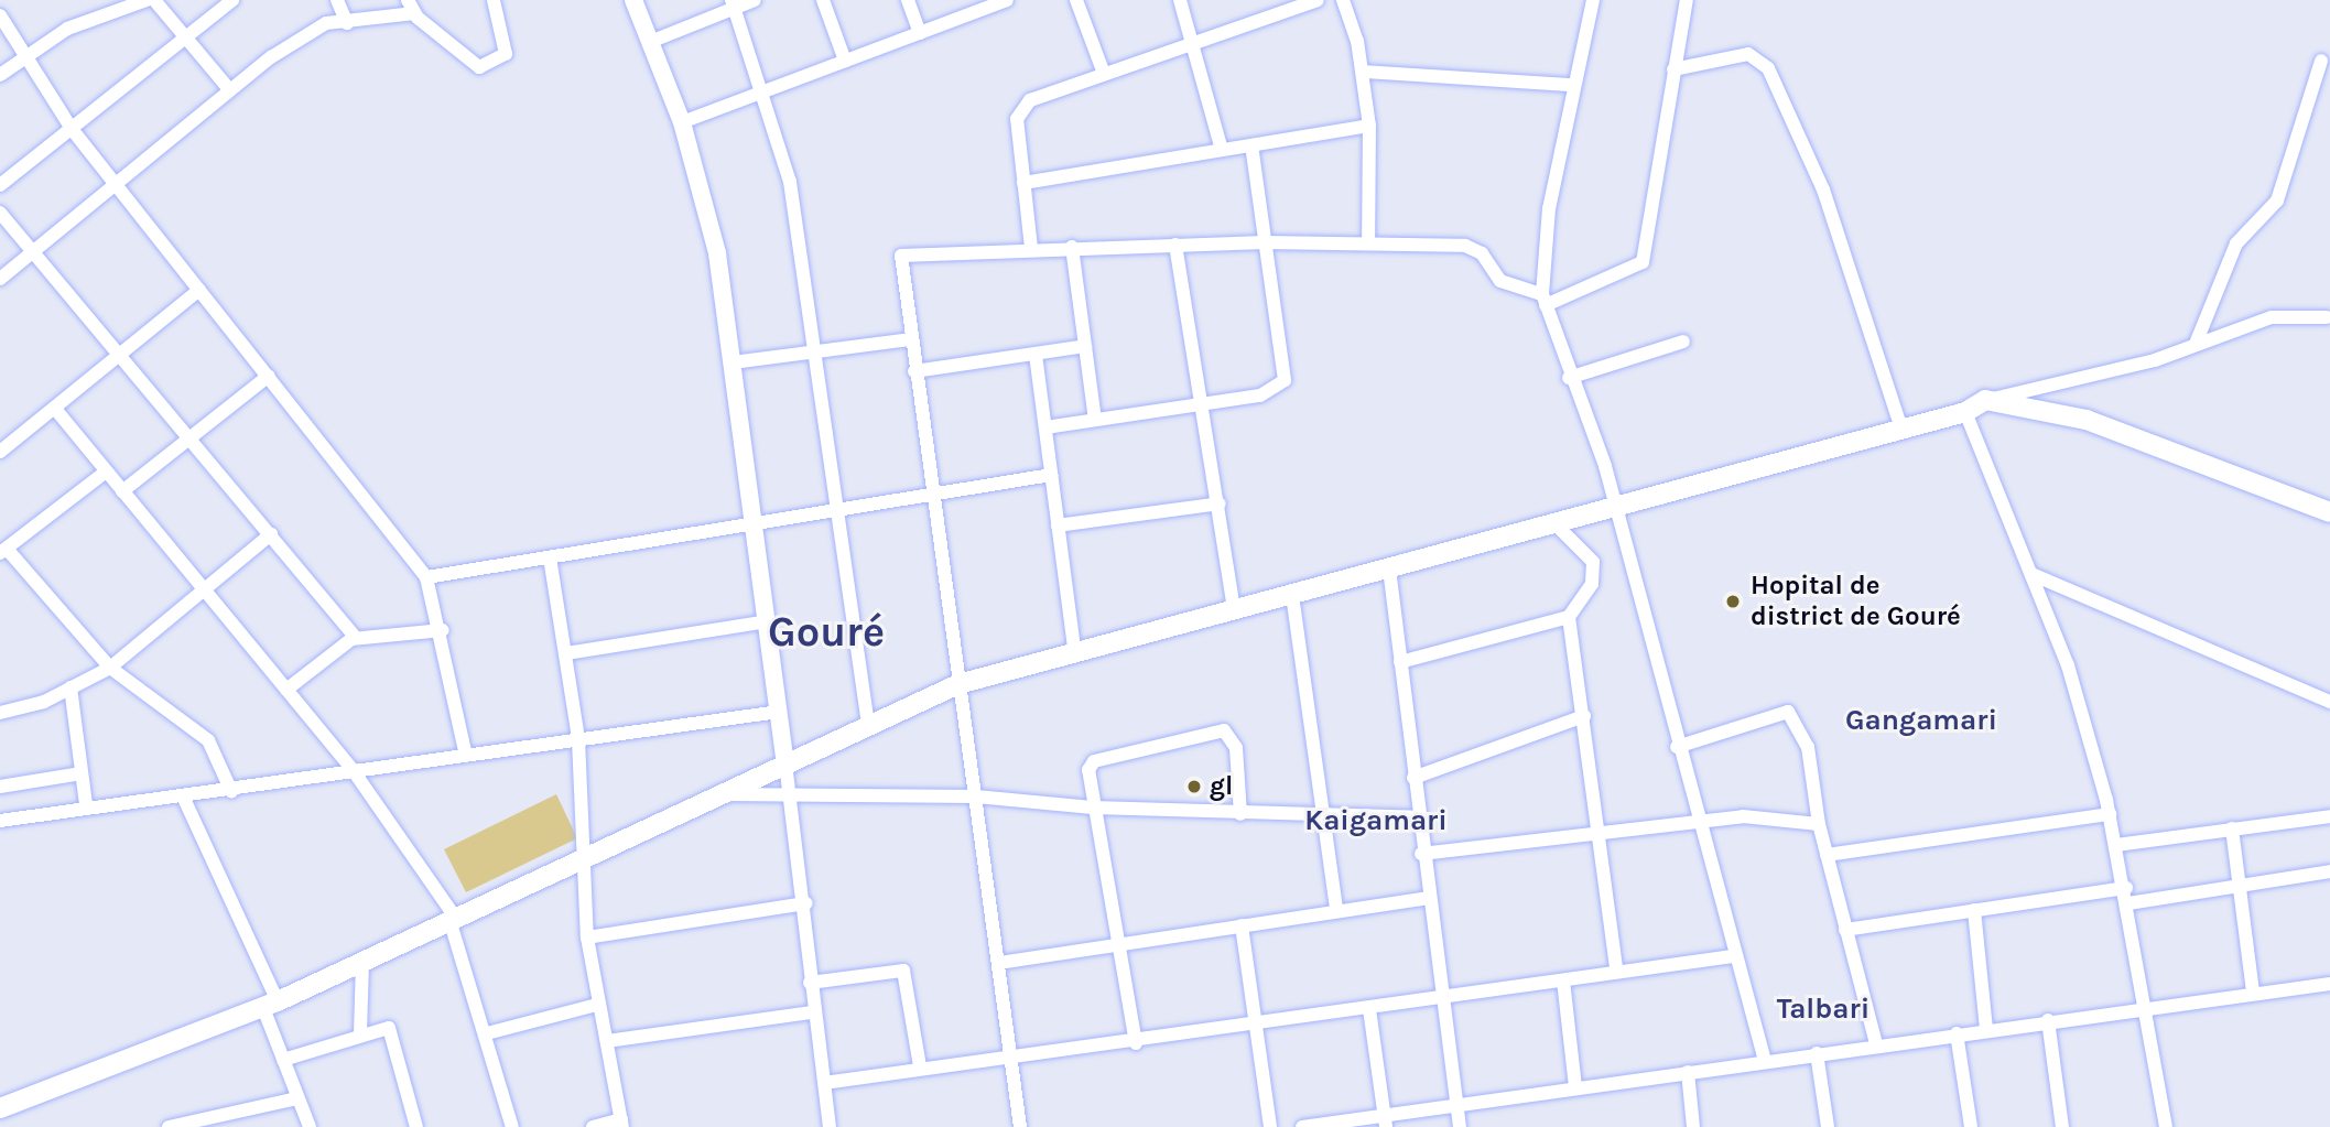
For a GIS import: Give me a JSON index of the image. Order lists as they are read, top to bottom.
{
  "districts": [
    "Gouré",
    "Gangamari",
    "Kaigamari",
    "Talbari"
  ],
  "places": ["Hopital de district de Gouré", "gl"]
}
